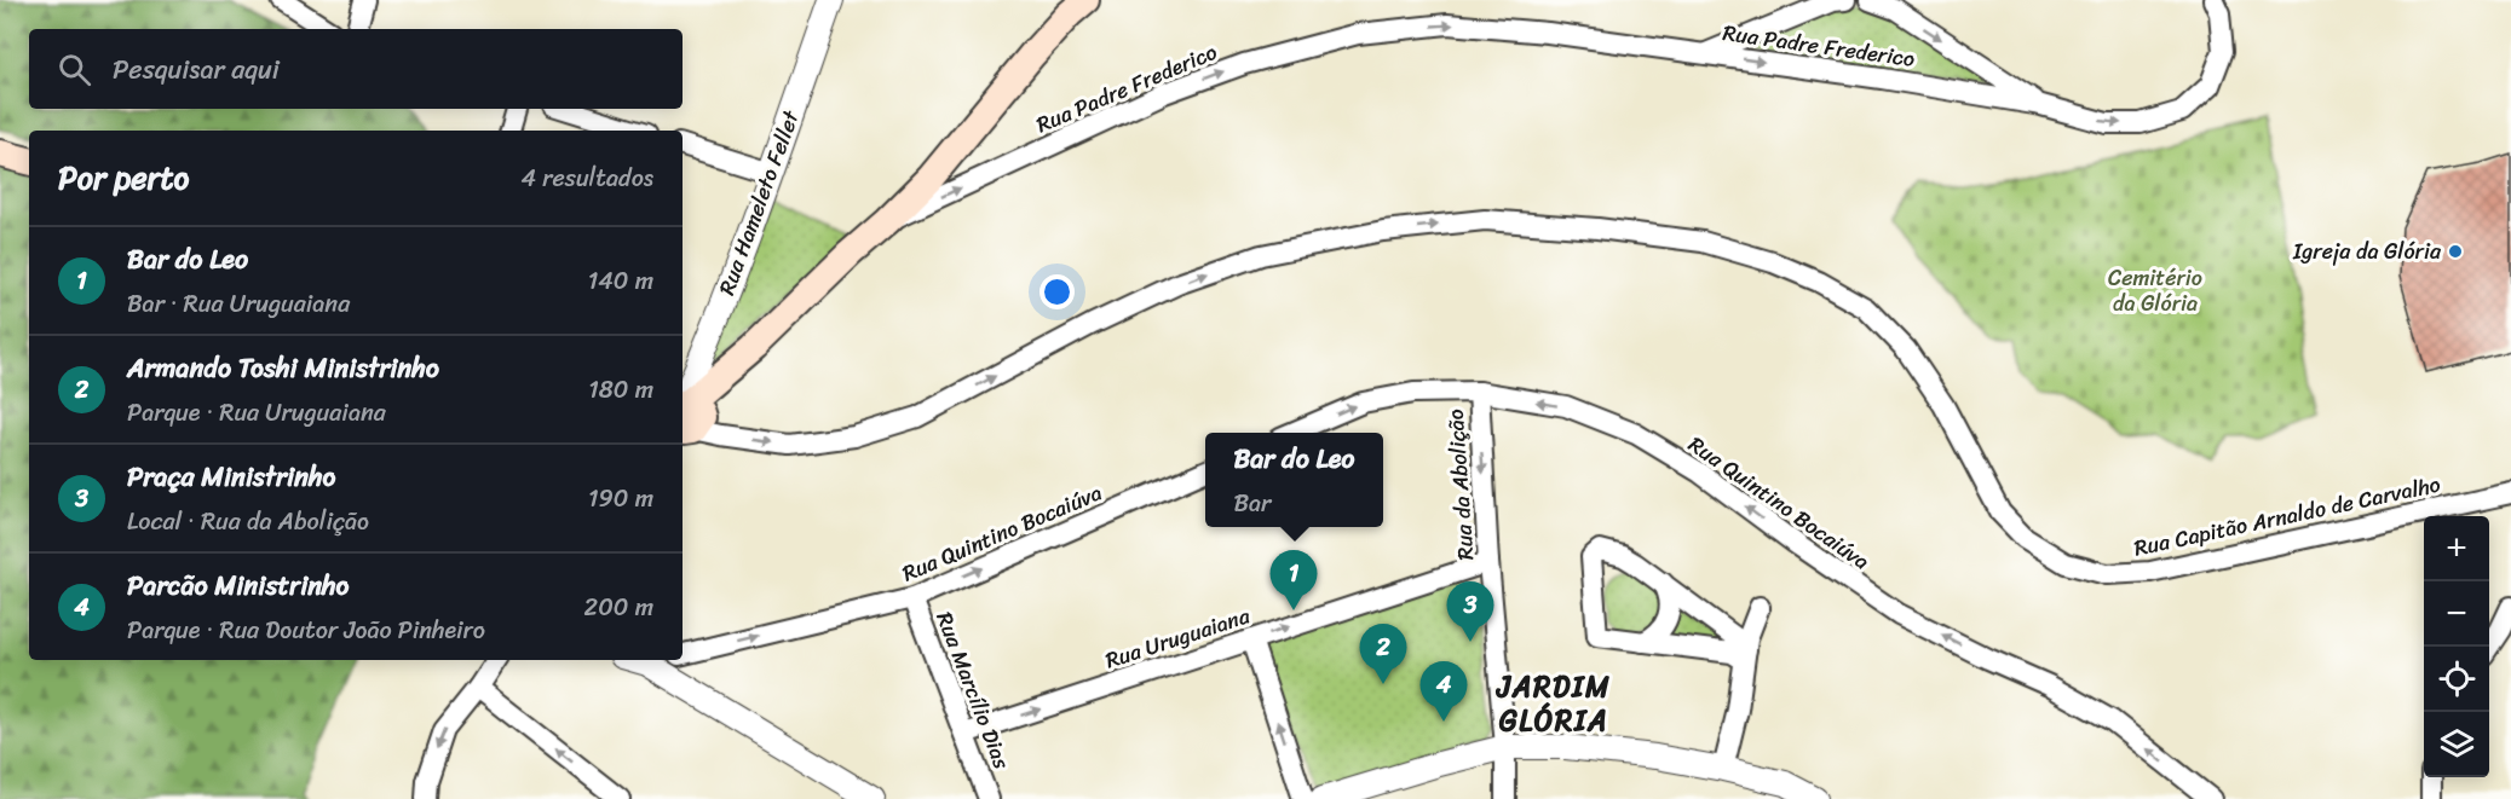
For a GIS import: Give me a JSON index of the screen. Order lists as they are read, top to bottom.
{
  "streets": {
    "street": [
      "Rua Padre Frederico",
      "Rua Hameleto Fellet",
      "Rua da Abolição",
      "Rua Quintino Bocaiúva",
      "Rua Capitão Arnaldo de Carvalho",
      "Rua Uruguaiana",
      "Rua Marcílio Dias"
    ]
  },
  "crossings": [
    ["Rua Hameleto Fellet", "Rua Capitão Arnaldo de Carvalho"],
    ["Rua da Abolição", "Rua Quintino Bocaiúva"],
    ["Rua da Abolição", "Rua Uruguaiana"],
    ["Rua Quintino Bocaiúva", "Rua Marcílio Dias"],
    ["Rua Uruguaiana", "Rua Marcílio Dias"]
  ],
  "one_way": ["Rua Padre Frederico", "Rua da Abolição", "Rua Capitão Arnaldo de Carvalho"],
  "districts": ["JARDIM GLÓRIA"],
  "parks": ["Cemitério da Glória"],
  "places": ["Igreja da Glória"],
  "page": {
    "search": "Pesquisar aqui",
    "heading": ["Por perto", "4 resultados"],
    "list": [
      {
        "mark": "1",
        "name": "Bar do Leo",
        "note": "Bar · Rua Uruguaiana",
        "value": "140 m"
      },
      {
        "mark": "2",
        "name": "Armando Toshi Ministrinho",
        "note": "Parque · Rua Uruguaiana",
        "value": "180 m"
      },
      {
        "mark": "3",
        "name": "Praça Ministrinho",
        "note": "Local · Rua da Abolição",
        "value": "190 m"
      },
      {
        "mark": "4",
        "name": "Parcão Ministrinho",
        "note": "Parque · Rua Doutor João Pinheiro",
        "value": "200 m"
      }
    ],
    "popup": ["Bar do Leo", "Bar"],
    "map_buttons": ["+", "−"],
    "pins": [
      "1",
      "3",
      "2",
      "4"
    ]
  }
}
